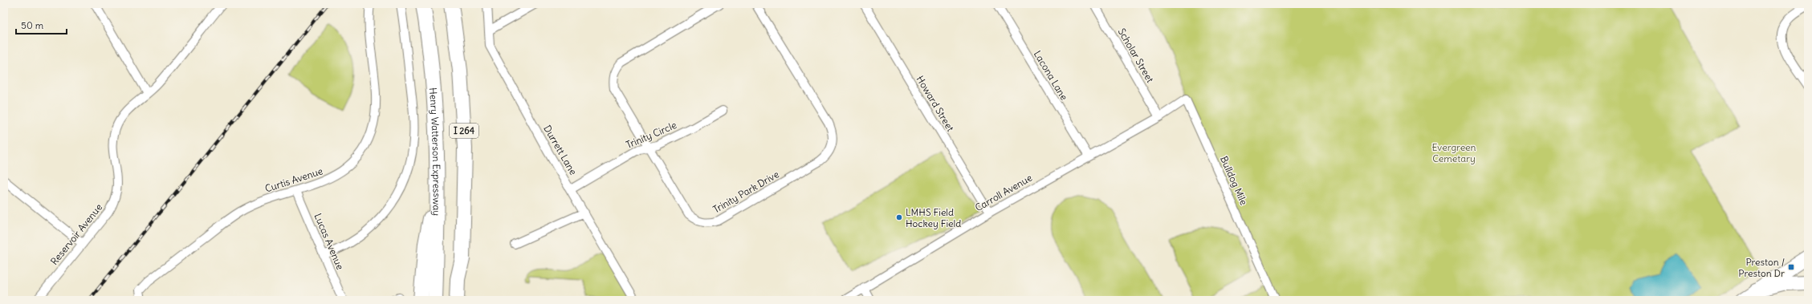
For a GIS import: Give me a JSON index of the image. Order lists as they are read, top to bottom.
{
  "streets": {
    "highway": ["I 264", "Henry Watterson Expressway"],
    "street": [
      "Scholar Street",
      "Lacona Lane",
      "Howard Street",
      "Trinity Circle",
      "Durrett Lane",
      "Curtis Avenue",
      "Bulldog Mile",
      "Trinity Park Drive",
      "Carroll Avenue",
      "Reservoir Avenue",
      "Lucas Avenue"
    ]
  },
  "crossings": [
    ["Scholar Street", "Bulldog Mile"],
    ["Scholar Street", "Carroll Avenue"],
    ["Lacona Lane", "Carroll Avenue"],
    ["Howard Street", "Carroll Avenue"],
    ["Trinity Circle", "Durrett Lane"],
    ["Trinity Circle", "Trinity Park Drive"],
    ["Curtis Avenue", "Lucas Avenue"],
    ["Bulldog Mile", "Carroll Avenue"]
  ],
  "parks": ["Evergreen Cemetary"],
  "places": {
    "other": ["LMHS Field Hockey Field"],
    "transit": ["Preston / Preston Dr"]
  },
  "scale_bar": "50 m"
}
